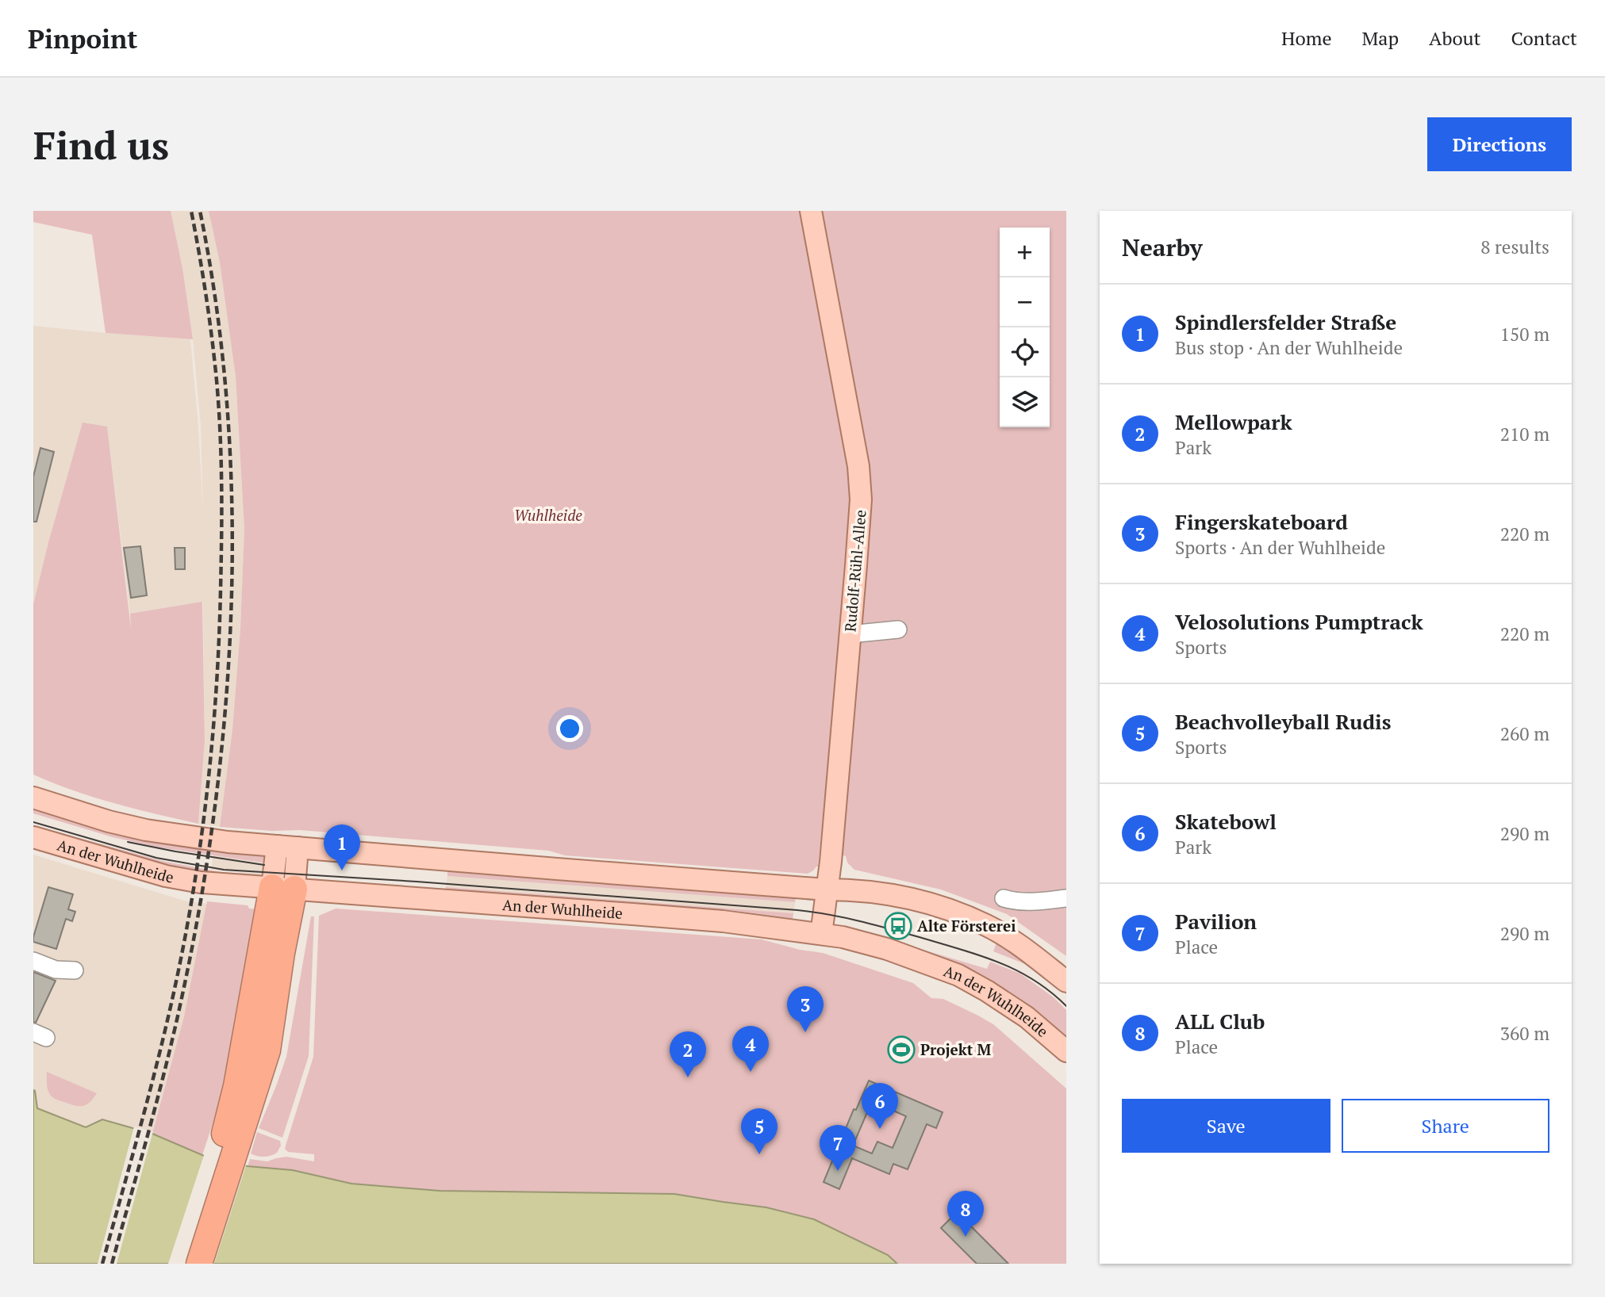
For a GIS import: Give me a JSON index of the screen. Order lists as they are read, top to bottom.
{
  "streets": {
    "main road": ["Rudolf-Rühl-Allee", "An der Wuhlheide"]
  },
  "crossings": [
    ["Rudolf-Rühl-Allee", "An der Wuhlheide"]
  ],
  "parks": ["Wuhlheide"],
  "places": {
    "bus stop": ["Alte Försterei"],
    "sports": ["Projekt M"]
  },
  "page": {
    "header": "Pinpoint",
    "nav": [
      "Home",
      "Map",
      "About",
      "Contact"
    ],
    "buttons": [
      "Directions",
      ["Save", "Share"]
    ],
    "title": "Find us",
    "heading": ["Nearby", "8 results"],
    "map_buttons": ["+", "−"],
    "list": [
      {
        "mark": "1",
        "name": "Spindlersfelder Straße",
        "note": "Bus stop · An der Wuhlheide",
        "value": "150 m"
      },
      {
        "mark": "2",
        "name": "Mellowpark",
        "note": "Park",
        "value": "210 m"
      },
      {
        "mark": "3",
        "name": "Fingerskateboard",
        "note": "Sports · An der Wuhlheide",
        "value": "220 m"
      },
      {
        "mark": "4",
        "name": "Velosolutions Pumptrack",
        "note": "Sports",
        "value": "220 m"
      },
      {
        "mark": "5",
        "name": "Beachvolleyball Rudis",
        "note": "Sports",
        "value": "260 m"
      },
      {
        "mark": "6",
        "name": "Skatebowl",
        "note": "Park",
        "value": "290 m"
      },
      {
        "mark": "7",
        "name": "Pavilion",
        "note": "Place",
        "value": "290 m"
      },
      {
        "mark": "8",
        "name": "ALL Club",
        "note": "Place",
        "value": "360 m"
      }
    ],
    "pins": [
      "1",
      "3",
      "4",
      "2",
      "6",
      "5",
      "7",
      "8"
    ]
  }
}
